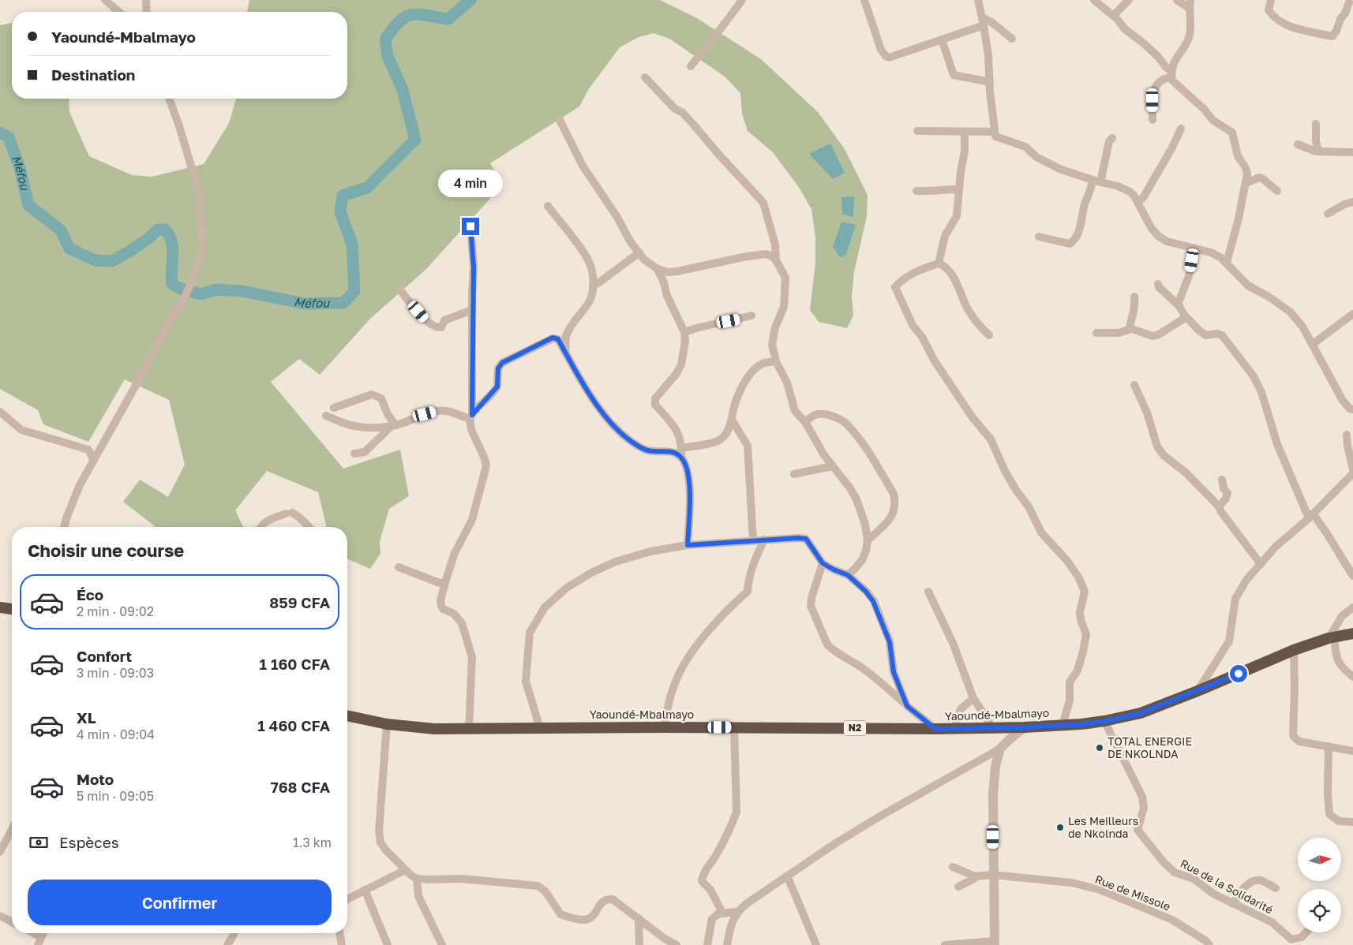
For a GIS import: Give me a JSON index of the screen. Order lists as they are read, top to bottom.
{
  "streets": {
    "highway": ["Yaoundé-Mbalmayo", "N2"],
    "street": ["Rue de la Solidarité", "Rue de Missole"]
  },
  "crossings": [
    ["Yaoundé-Mbalmayo", "Rue de la Solidarité"]
  ],
  "water": ["Méfou"],
  "places": ["TOTAL ENERGIE DE NKOLNDA", "Les Meilleurs de Nkolnda"],
  "north": "right",
  "page": {
    "banner": ["Yaoundé-Mbalmayo", "Destination"],
    "bubble": "4 min",
    "heading": "Choisir une course",
    "list": [
      {
        "name": "Éco",
        "note": "2 min · 09:02",
        "value": "859 CFA"
      },
      {
        "name": "Confort",
        "note": "3 min · 09:03",
        "value": "1 160 CFA"
      },
      {
        "name": "XL",
        "note": "4 min · 09:04",
        "value": "1 460 CFA"
      },
      {
        "name": "Moto",
        "note": "5 min · 09:05",
        "value": "768 CFA"
      }
    ],
    "pay": ["Espèces", "1.3 km"],
    "buttons": "Confirmer"
  }
}
